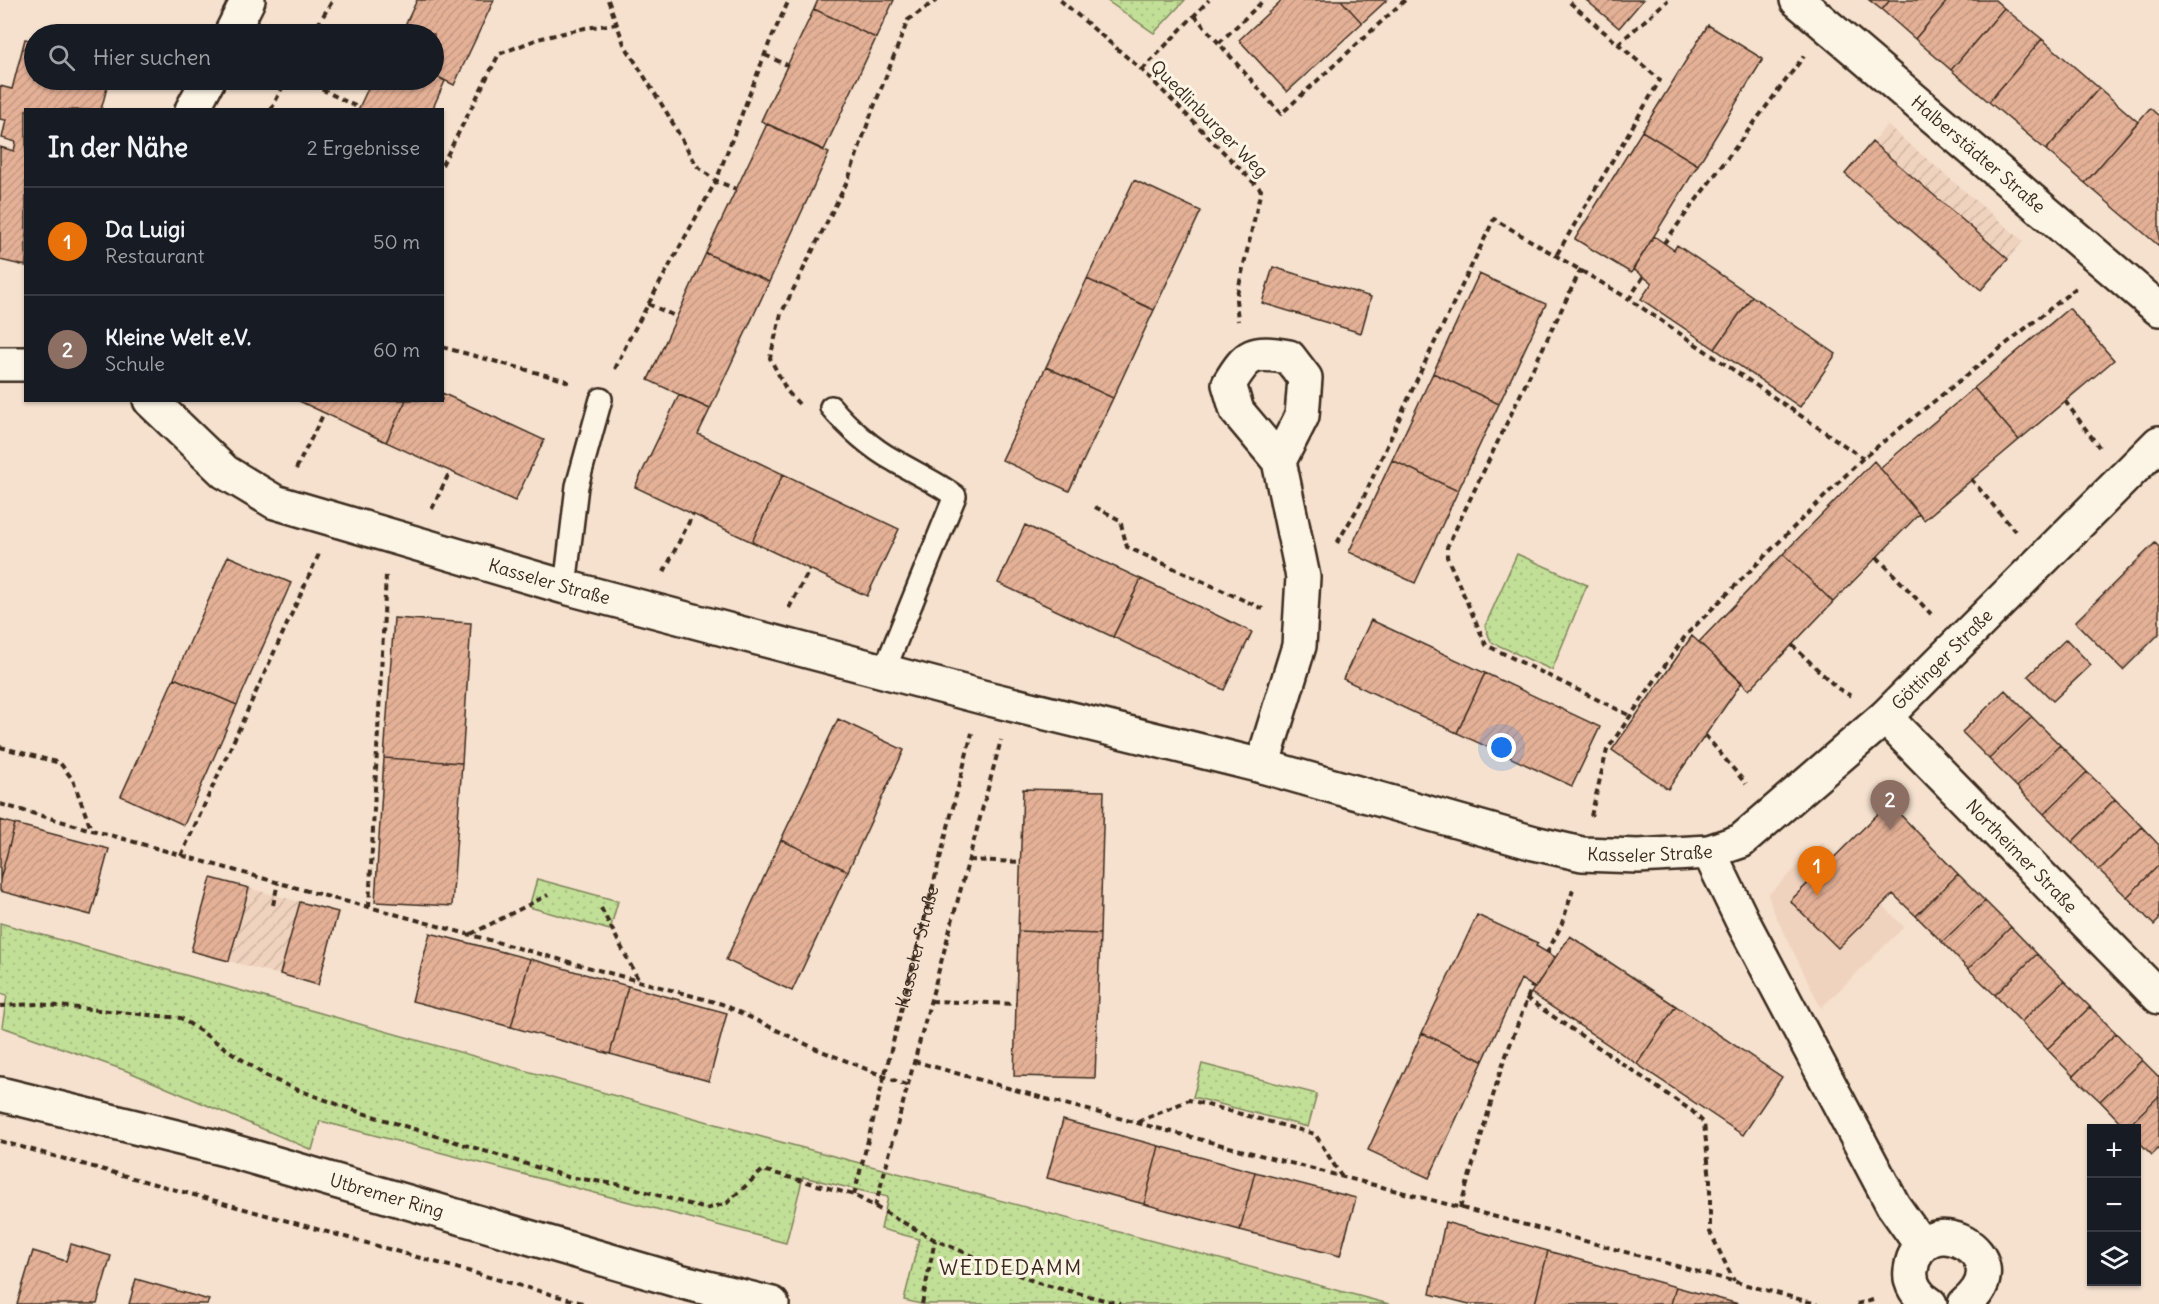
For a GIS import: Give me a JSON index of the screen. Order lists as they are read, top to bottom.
{
  "streets": {
    "street": [
      "Halberstädter Straße",
      "Kasseler Straße",
      "Göttinger Straße",
      "Northeimer Straße",
      "Utbremer Ring"
    ],
    "path": ["Quedlinburger Weg"]
  },
  "crossings": [
    ["Kasseler Straße", "Göttinger Straße"],
    ["Göttinger Straße", "Northeimer Straße"]
  ],
  "districts": ["WEIDEDAMM"],
  "page": {
    "search": "Hier suchen",
    "heading": ["In der Nähe", "2 Ergebnisse"],
    "list": [
      {
        "mark": "1",
        "name": "Da Luigi",
        "note": "Restaurant",
        "value": "50 m"
      },
      {
        "mark": "2",
        "name": "Kleine Welt e.V.",
        "note": "Schule",
        "value": "60 m"
      }
    ],
    "pins": ["2", "1"],
    "map_buttons": ["+", "−"]
  }
}
